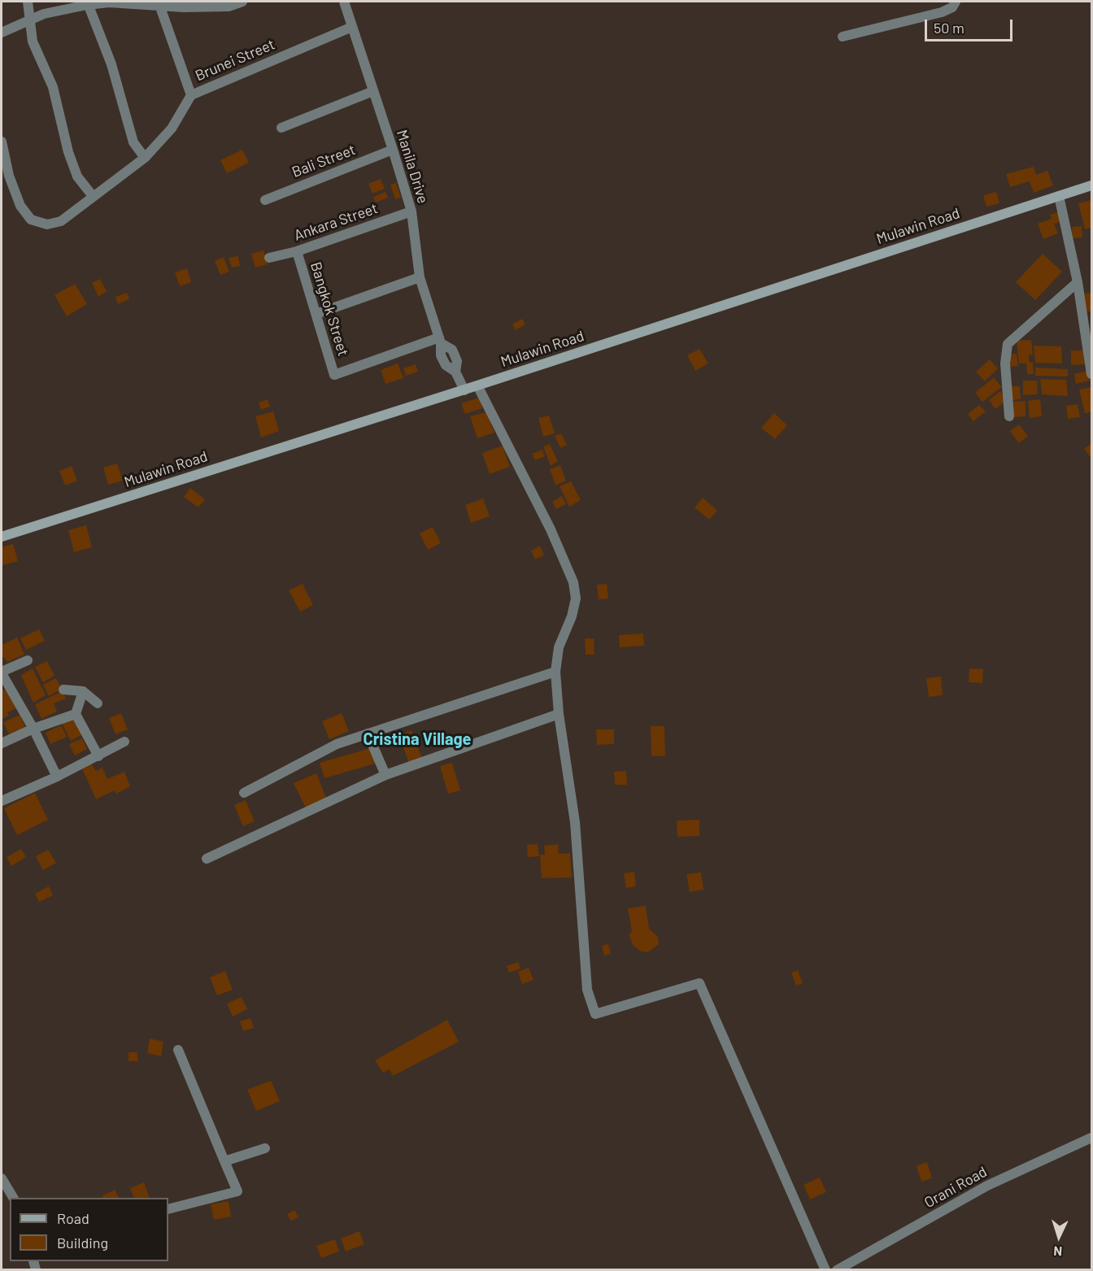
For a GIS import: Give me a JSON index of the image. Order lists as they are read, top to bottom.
{
  "streets": {
    "main road": ["Mulawin Road"],
    "street": [
      "Brunei Street",
      "Bali Street",
      "Manila Drive",
      "Ankara Street",
      "Bangkok Street",
      "Orani Road"
    ]
  },
  "crossings": [
    ["Brunei Street", "Manila Drive"],
    ["Bali Street", "Manila Drive"],
    ["Manila Drive", "Ankara Street"],
    ["Manila Drive", "Mulawin Road"],
    ["Manila Drive", "Bangkok Street"],
    ["Ankara Street", "Bangkok Street"]
  ],
  "districts": ["Cristina Village"],
  "legend": ["Road", "Building"],
  "scale_bar": "50 m",
  "north": "bottom"
}
